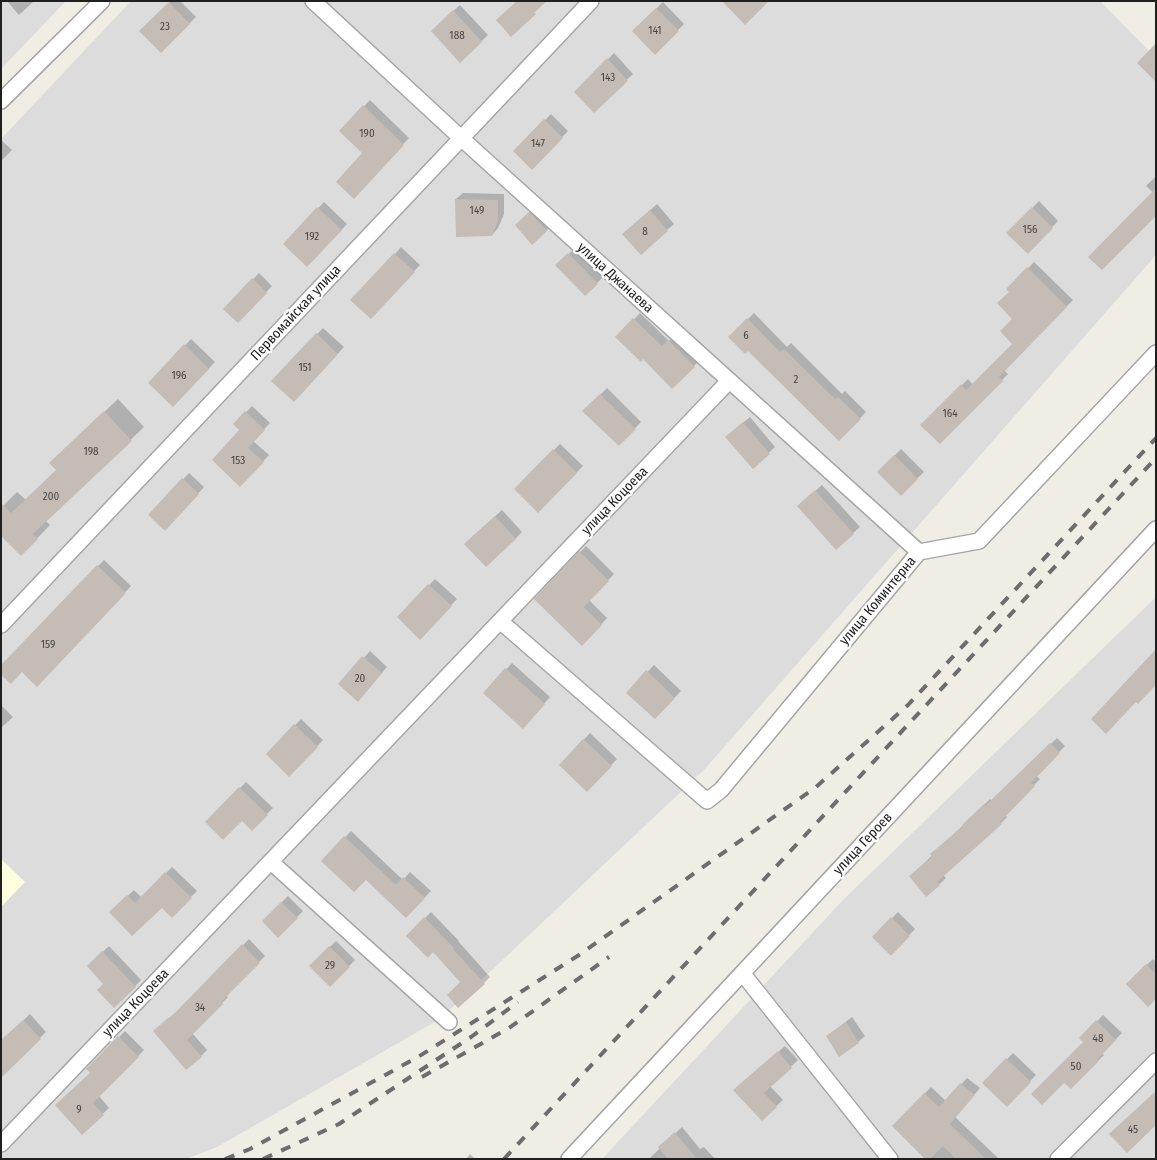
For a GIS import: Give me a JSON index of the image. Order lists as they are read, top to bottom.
{
  "streets": {
    "street": [
      "улица Джанаева",
      "Первомайская улица",
      "улица Коцоева",
      "улица Коминтерна",
      "улица Героев"
    ]
  },
  "crossings": [
    ["улица Джанаева", "Первомайская улица"],
    ["улица Джанаева", "улица Коцоева"],
    ["улица Джанаева", "улица Коминтерна"],
    ["улица Коцоева", "улица Коминтерна"]
  ],
  "house_numbers": [
    "23",
    "141",
    "188",
    "143",
    "190",
    "147",
    "149",
    "156",
    "8",
    "192",
    "6",
    "151",
    "196",
    "2",
    "164",
    "198",
    "153",
    "200",
    "159",
    "20",
    "29",
    "34",
    "48",
    "50",
    "9",
    "45"
  ]
}
